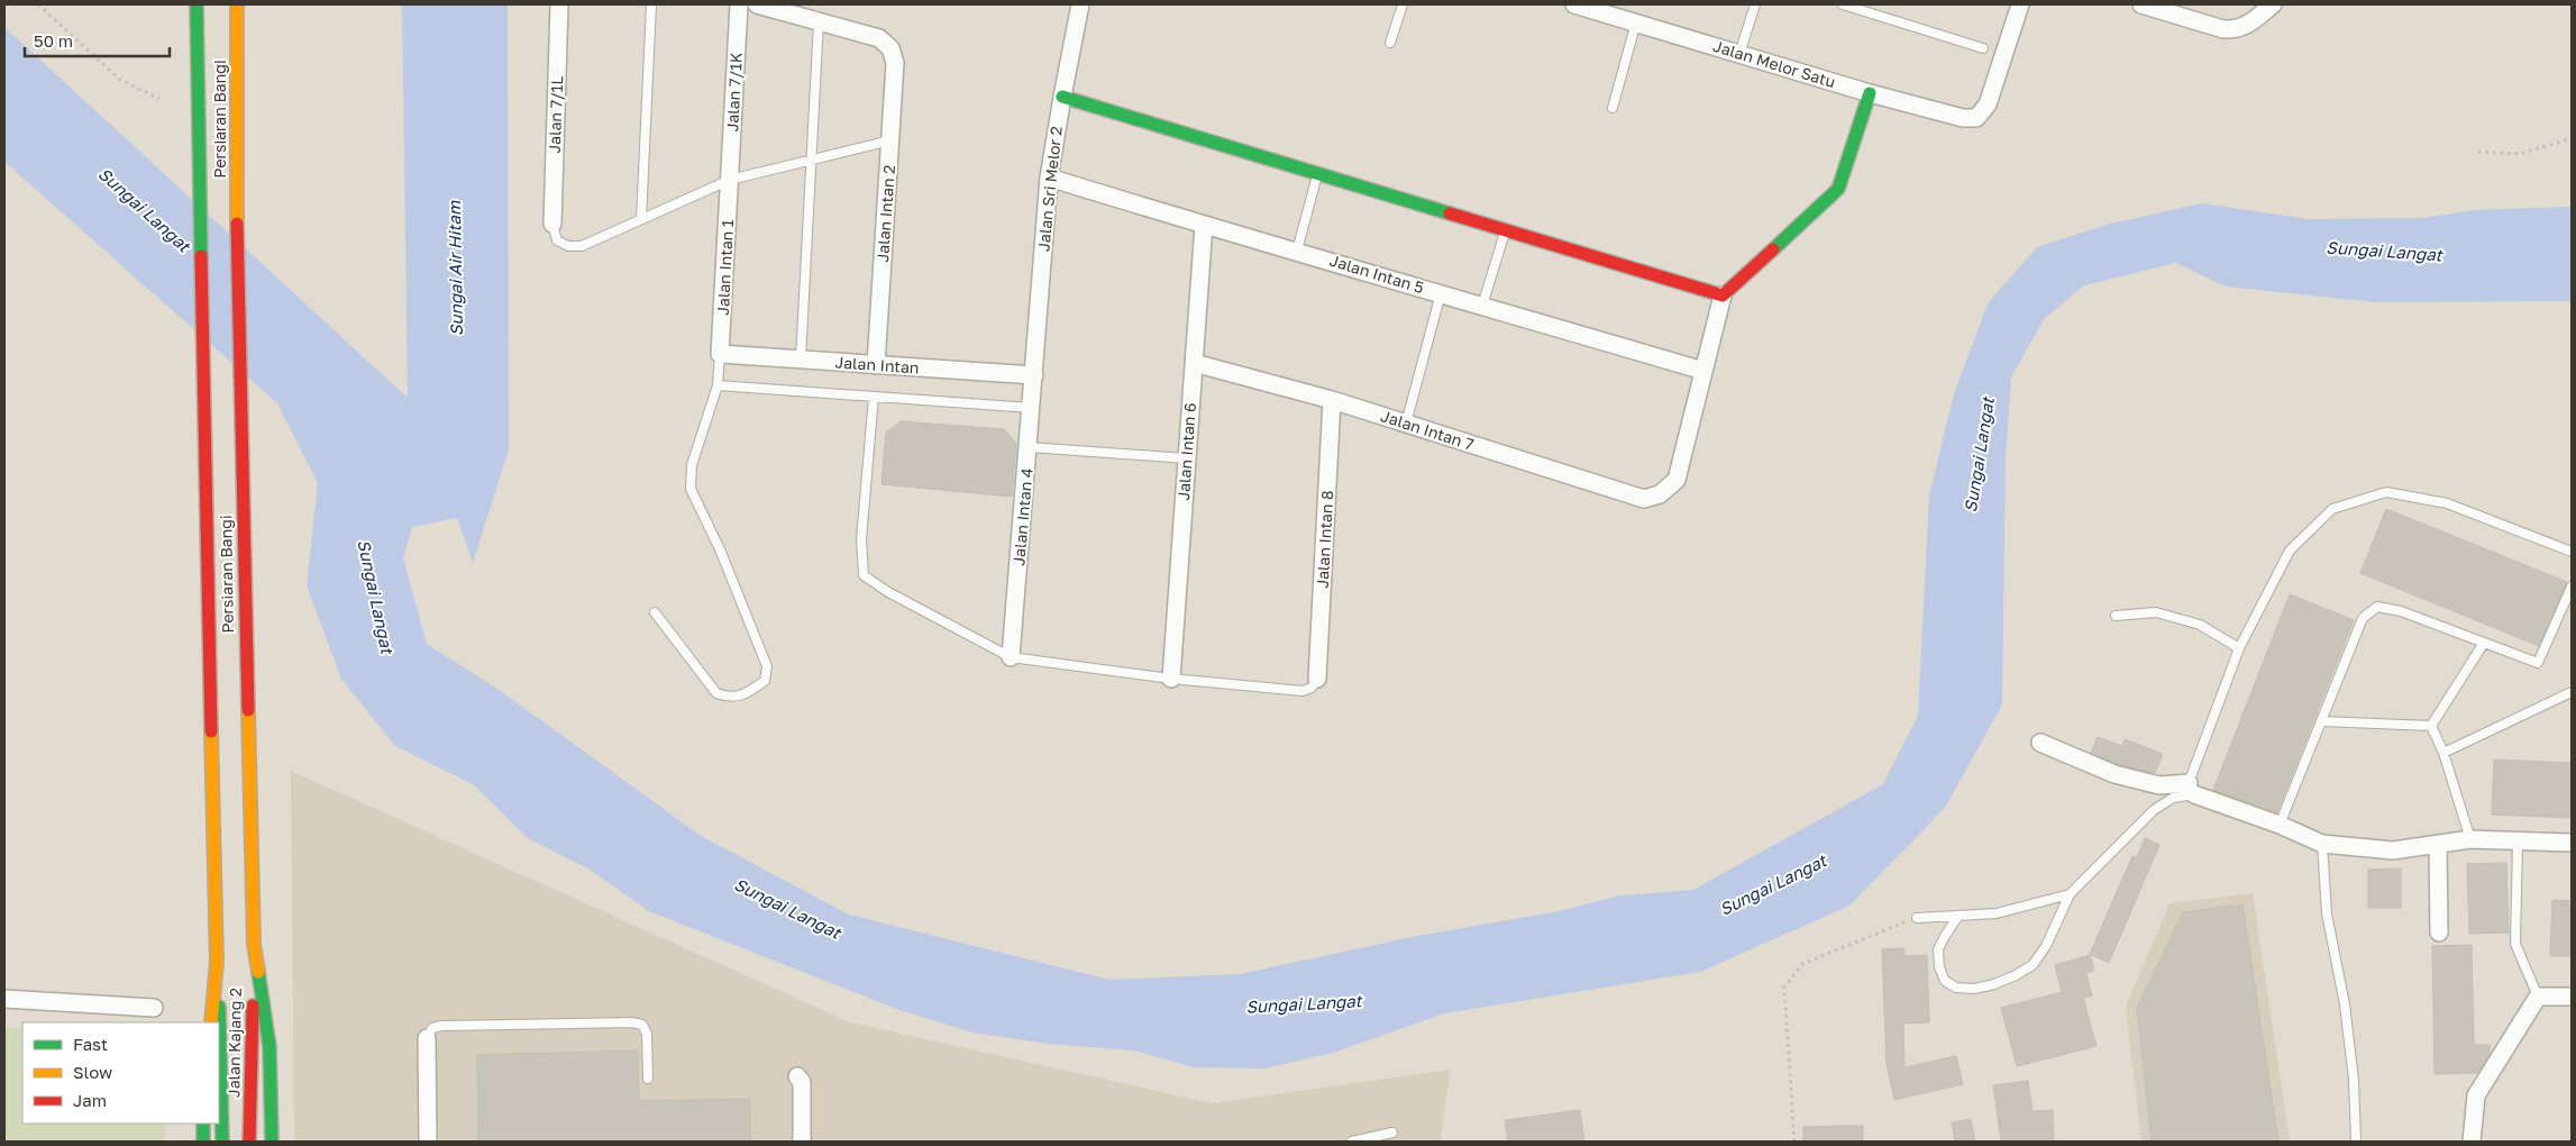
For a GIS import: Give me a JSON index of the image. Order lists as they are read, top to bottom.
{
  "streets": {
    "main road": ["Persiaran Bangi", "Jalan Kajang 2"],
    "street": [
      "Jalan Melor Satu",
      "Jalan 7/1K",
      "Jalan 7/1L",
      "Jalan Sri Melor 2",
      "Jalan Intan 2",
      "Jalan Intan 1",
      "Jalan Intan 5",
      "Jalan Intan",
      "Jalan Intan 7",
      "Jalan Intan 6",
      "Jalan Intan 4",
      "Jalan Intan 8"
    ]
  },
  "crossings": [
    ["Jalan 7/1K", "Jalan Intan 1"],
    ["Persiaran Bangi", "Jalan Kajang 2"],
    ["Jalan Sri Melor 2", "Jalan Intan 5"],
    ["Jalan Sri Melor 2", "Jalan Intan"],
    ["Jalan Sri Melor 2", "Jalan Intan 4"],
    ["Jalan Intan 2", "Jalan Intan"],
    ["Jalan Intan 1", "Jalan Intan"],
    ["Jalan Intan 5", "Jalan Intan 7"],
    ["Jalan Intan 5", "Jalan Intan 6"],
    ["Jalan Intan", "Jalan Intan 4"],
    ["Jalan Intan 7", "Jalan Intan 6"],
    ["Jalan Intan 7", "Jalan Intan 8"]
  ],
  "water": ["Sungai Langat", "Sungai Air Hitam"],
  "legend": ["Fast", "Slow", "Jam"],
  "scale_bar": "50 m"
}
